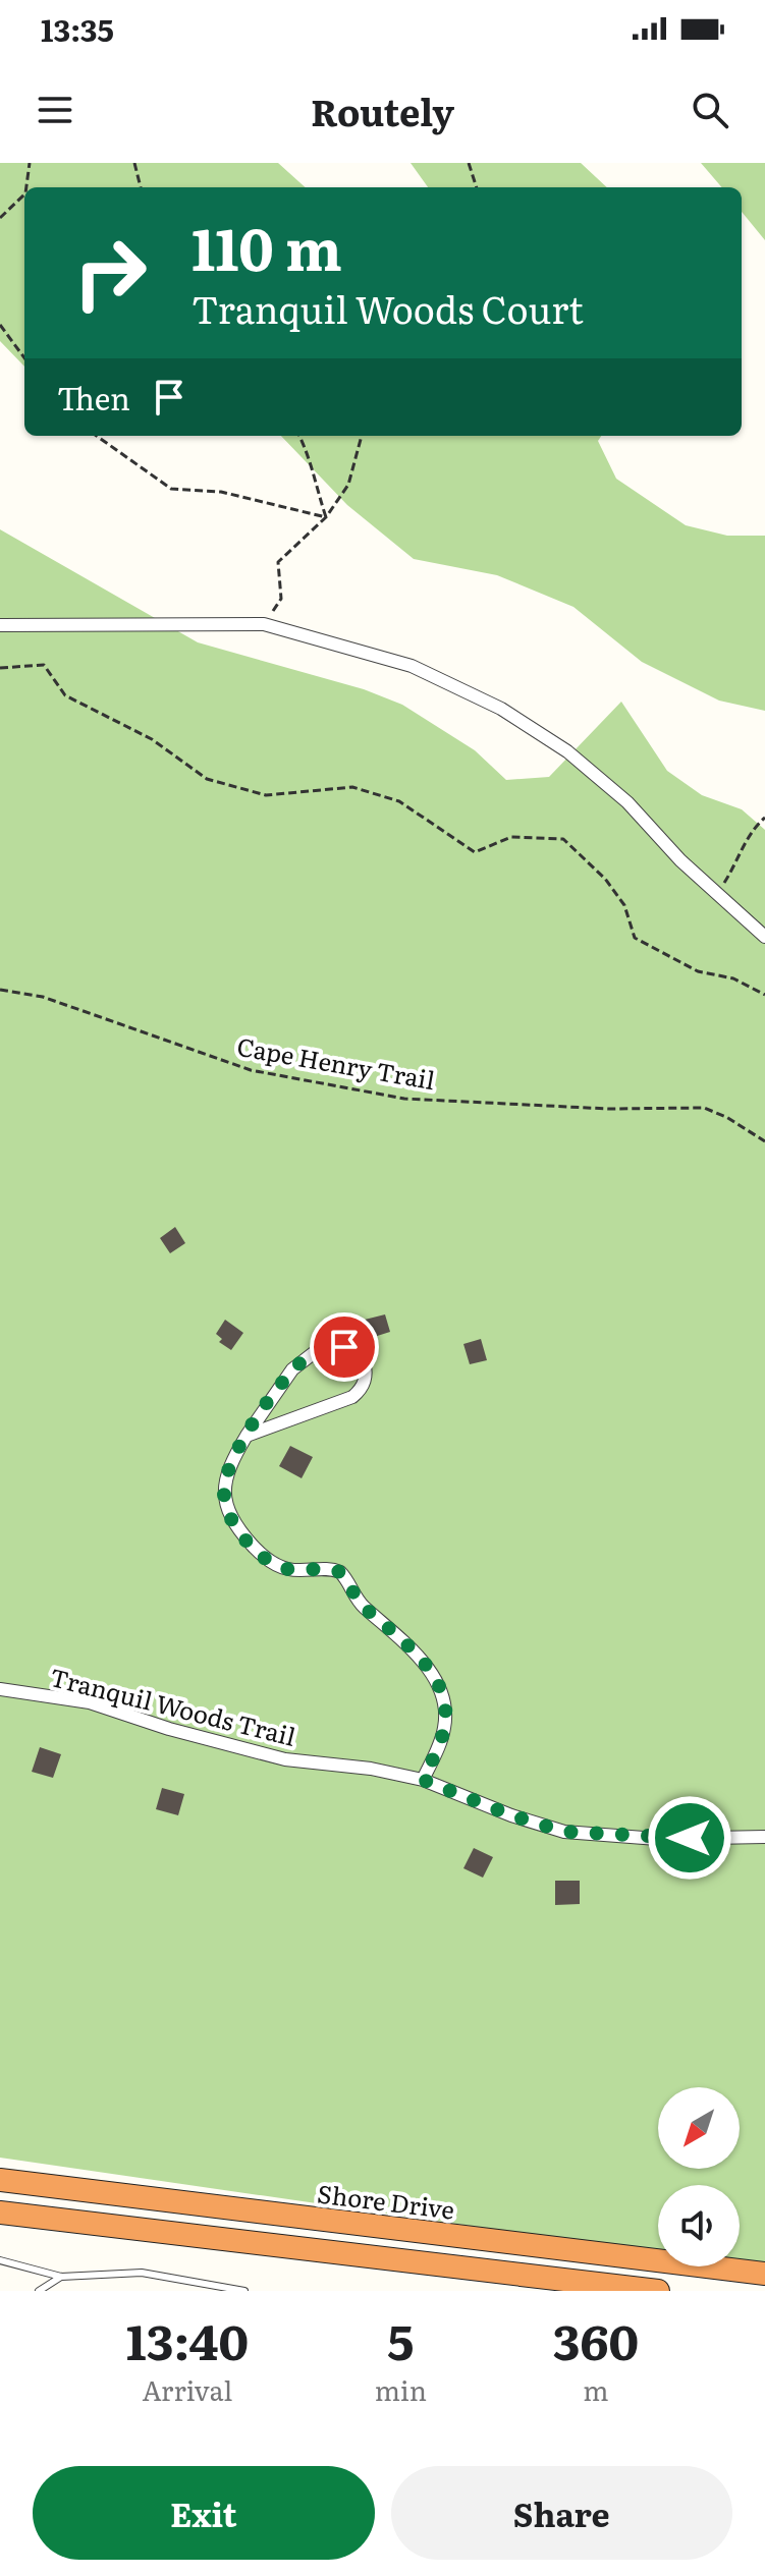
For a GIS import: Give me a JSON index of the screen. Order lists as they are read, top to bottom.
{
  "streets": {
    "highway": ["Shore Drive"],
    "street": ["Tranquil Woods Trail"],
    "path": ["Cape Henry Trail"]
  },
  "north": "bottom left",
  "page": {
    "status": "13:35",
    "header": "Routely",
    "turn": ["110 m", "Tranquil Woods Court"],
    "then": "Then",
    "eta": [
      "13:40",
      "Arrival",
      "5",
      "min",
      "360",
      "m"
    ],
    "buttons": ["Exit", "Share"]
  }
}
